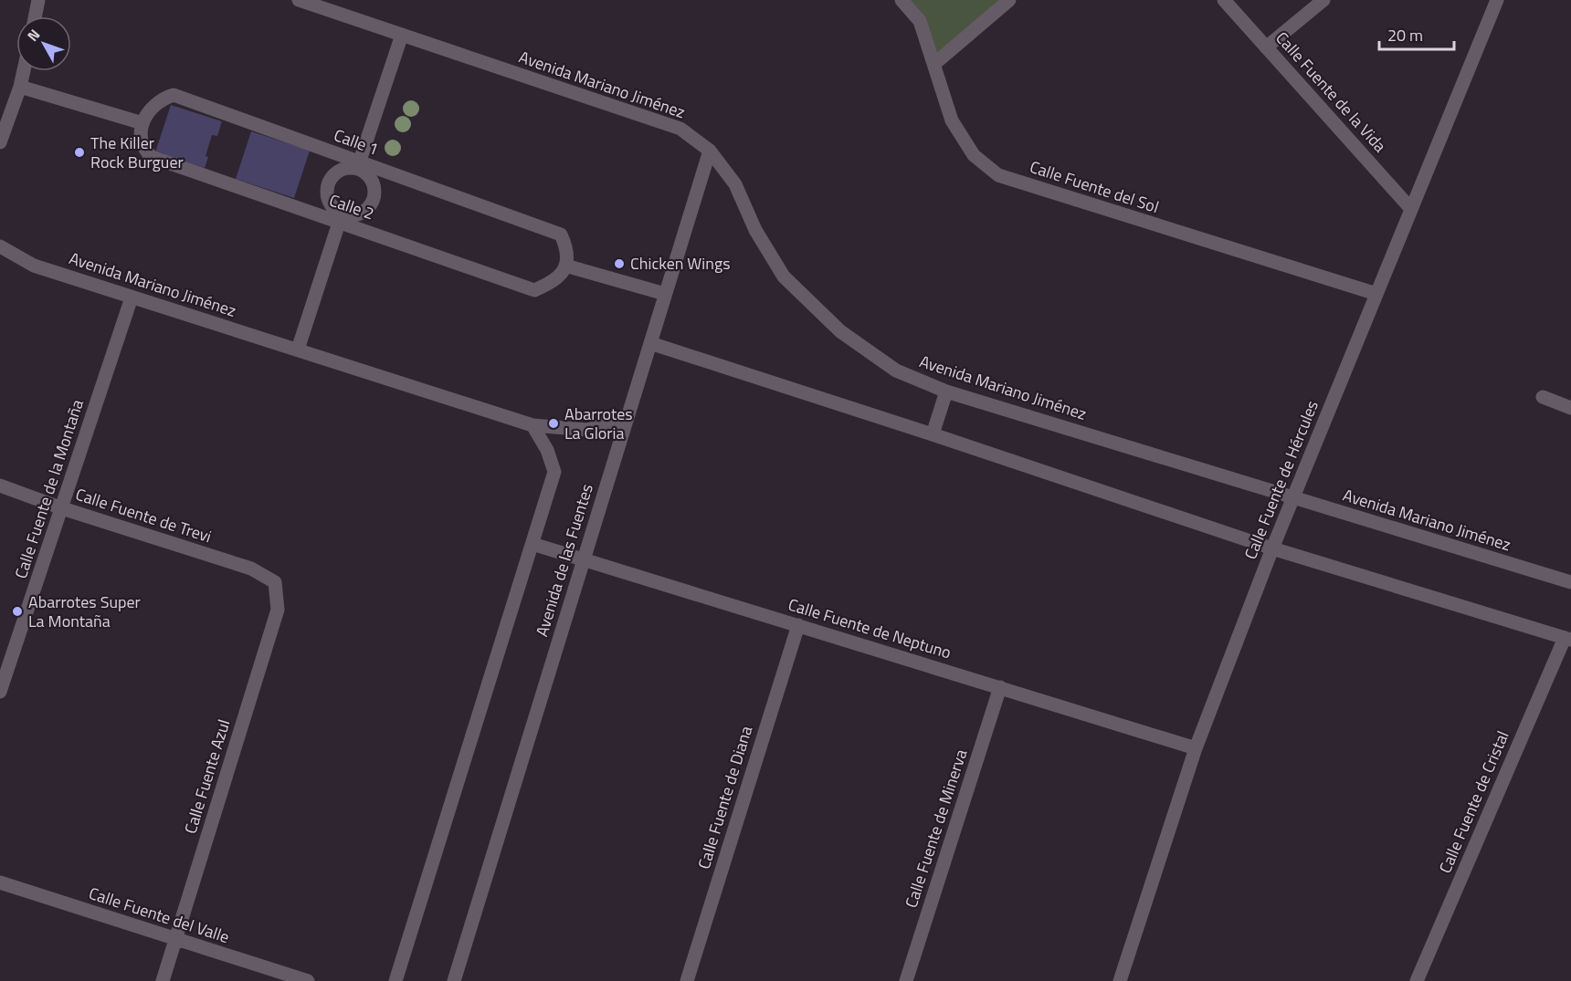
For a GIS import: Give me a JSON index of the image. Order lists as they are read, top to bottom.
{
  "streets": {
    "street": [
      "Avenida Mariano Jiménez",
      "Calle Fuente de la Vida",
      "Calle 1",
      "Calle Fuente del Sol",
      "Calle 2",
      "Calle Fuente de Hércules",
      "Calle Fuente de la Montaña",
      "Calle Fuente de Trevi",
      "Avenida de las Fuentes",
      "Calle Fuente de Neptuno",
      "Calle Fuente Azul",
      "Calle Fuente de Diana",
      "Calle Fuente de Cristal",
      "Calle Fuente de Minerva",
      "Calle Fuente del Valle"
    ]
  },
  "crossings": [
    ["Avenida Mariano Jiménez", "Calle Fuente de Hércules"],
    ["Avenida Mariano Jiménez", "Calle Fuente de la Montaña"],
    ["Avenida Mariano Jiménez", "Avenida de las Fuentes"],
    ["Calle Fuente de la Vida", "Calle Fuente de Hércules"],
    ["Calle 1", "Calle 2"],
    ["Calle Fuente del Sol", "Calle Fuente de Hércules"],
    ["Calle Fuente de Hércules", "Calle Fuente de Neptuno"],
    ["Calle Fuente de la Montaña", "Calle Fuente de Trevi"],
    ["Calle Fuente de Trevi", "Calle Fuente Azul"],
    ["Avenida de las Fuentes", "Calle Fuente de Neptuno"],
    ["Calle Fuente de Neptuno", "Calle Fuente de Diana"],
    ["Calle Fuente de Neptuno", "Calle Fuente de Minerva"],
    ["Calle Fuente Azul", "Calle Fuente del Valle"]
  ],
  "places": [
    "The Killer Rock Burguer",
    "Chicken Wings",
    "Abarrotes La Gloria",
    "Abarrotes Super La Montaña"
  ],
  "scale_bar": "20 m",
  "north": "top left"
}
